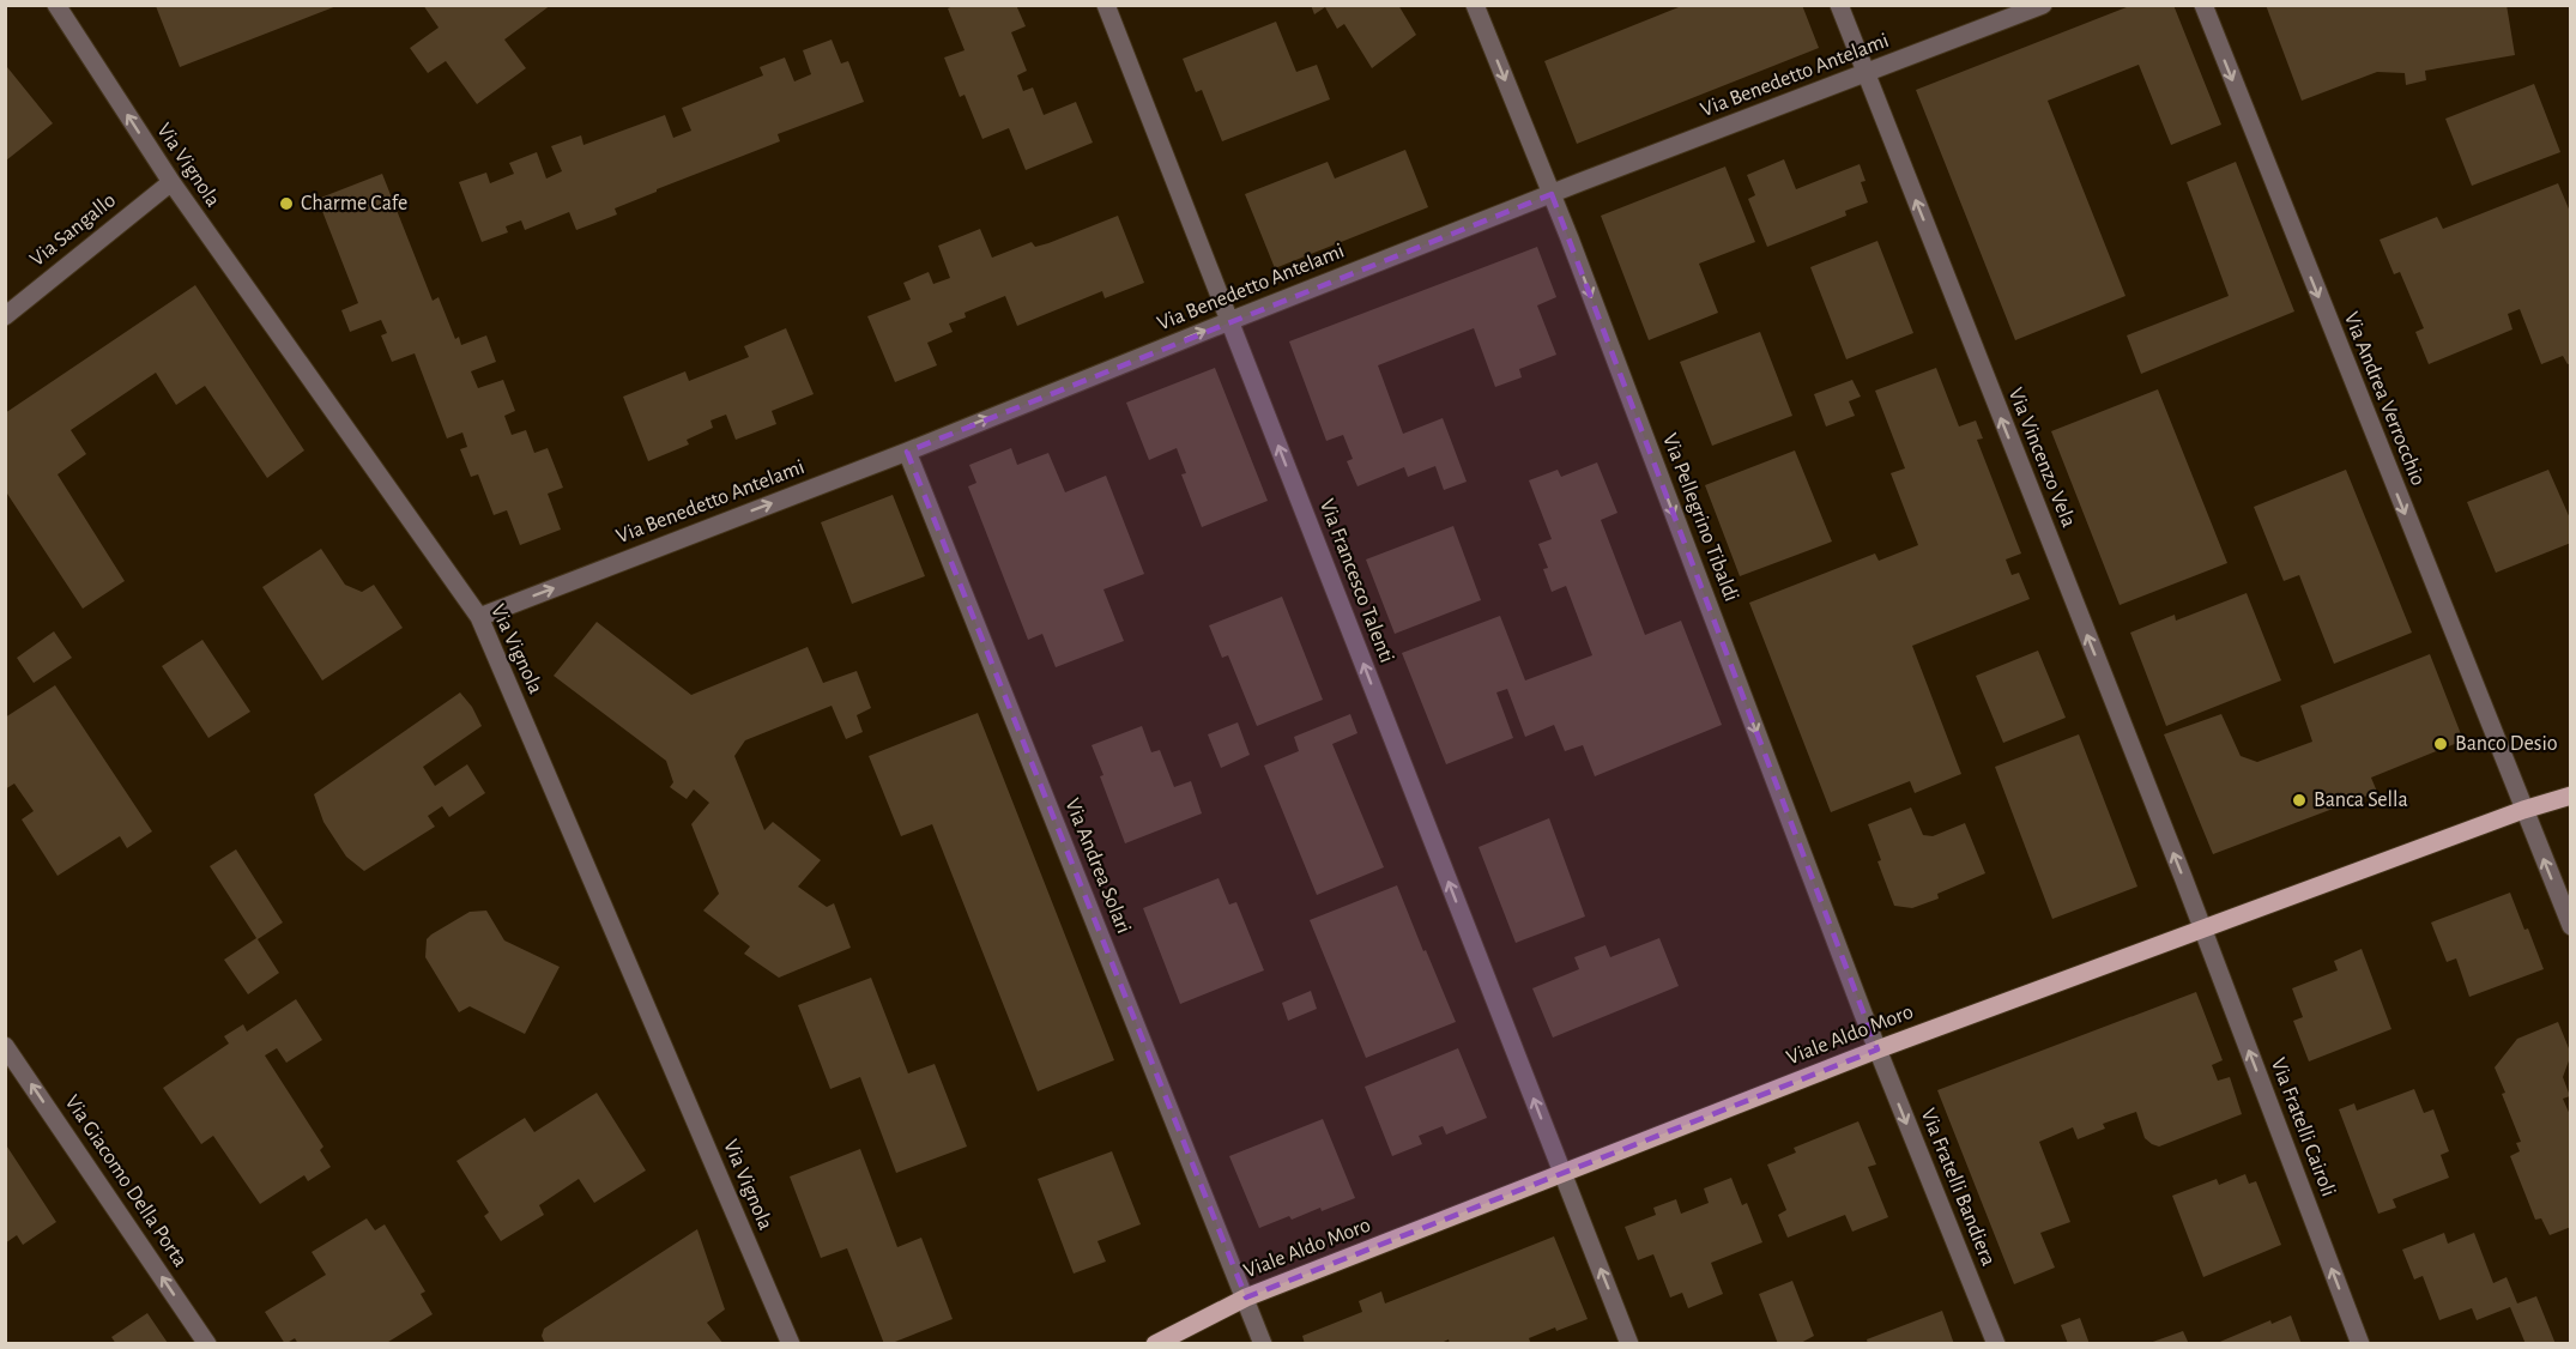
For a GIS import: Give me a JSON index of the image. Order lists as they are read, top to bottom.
{
  "streets": {
    "main road": ["Viale Aldo Moro"],
    "street": [
      "Via Benedetto Antelami",
      "Via Vignola",
      "Via Sangallo",
      "Via Andrea Verrocchio",
      "Via Vincenzo Vela",
      "Via Pellegrino Tibaldi",
      "Via Francesco Talenti",
      "Via Andrea Solari",
      "Via Fratelli Cairoli",
      "Via Giacomo Della Porta",
      "Via Fratelli Bandiera"
    ]
  },
  "crossings": [
    ["Via Benedetto Antelami", "Via Vignola"],
    ["Via Benedetto Antelami", "Via Vincenzo Vela"],
    ["Via Benedetto Antelami", "Via Pellegrino Tibaldi"],
    ["Via Benedetto Antelami", "Via Francesco Talenti"],
    ["Via Benedetto Antelami", "Via Andrea Solari"],
    ["Via Vignola", "Via Sangallo"],
    ["Via Andrea Verrocchio", "Viale Aldo Moro"],
    ["Via Vincenzo Vela", "Viale Aldo Moro"],
    ["Via Vincenzo Vela", "Via Fratelli Cairoli"],
    ["Via Pellegrino Tibaldi", "Viale Aldo Moro"],
    ["Via Pellegrino Tibaldi", "Via Fratelli Bandiera"],
    ["Via Francesco Talenti", "Viale Aldo Moro"],
    ["Via Andrea Solari", "Viale Aldo Moro"],
    ["Viale Aldo Moro", "Via Fratelli Cairoli"],
    ["Viale Aldo Moro", "Via Fratelli Bandiera"]
  ],
  "one_way": [
    "Via Benedetto Antelami",
    "Via Vincenzo Vela",
    "Via Pellegrino Tibaldi",
    "Via Francesco Talenti",
    "Via Fratelli Cairoli",
    "Via Giacomo Della Porta",
    "Via Fratelli Bandiera"
  ],
  "places": ["Charme Cafe", "Banco Desio", "Banca Sella"]
}
